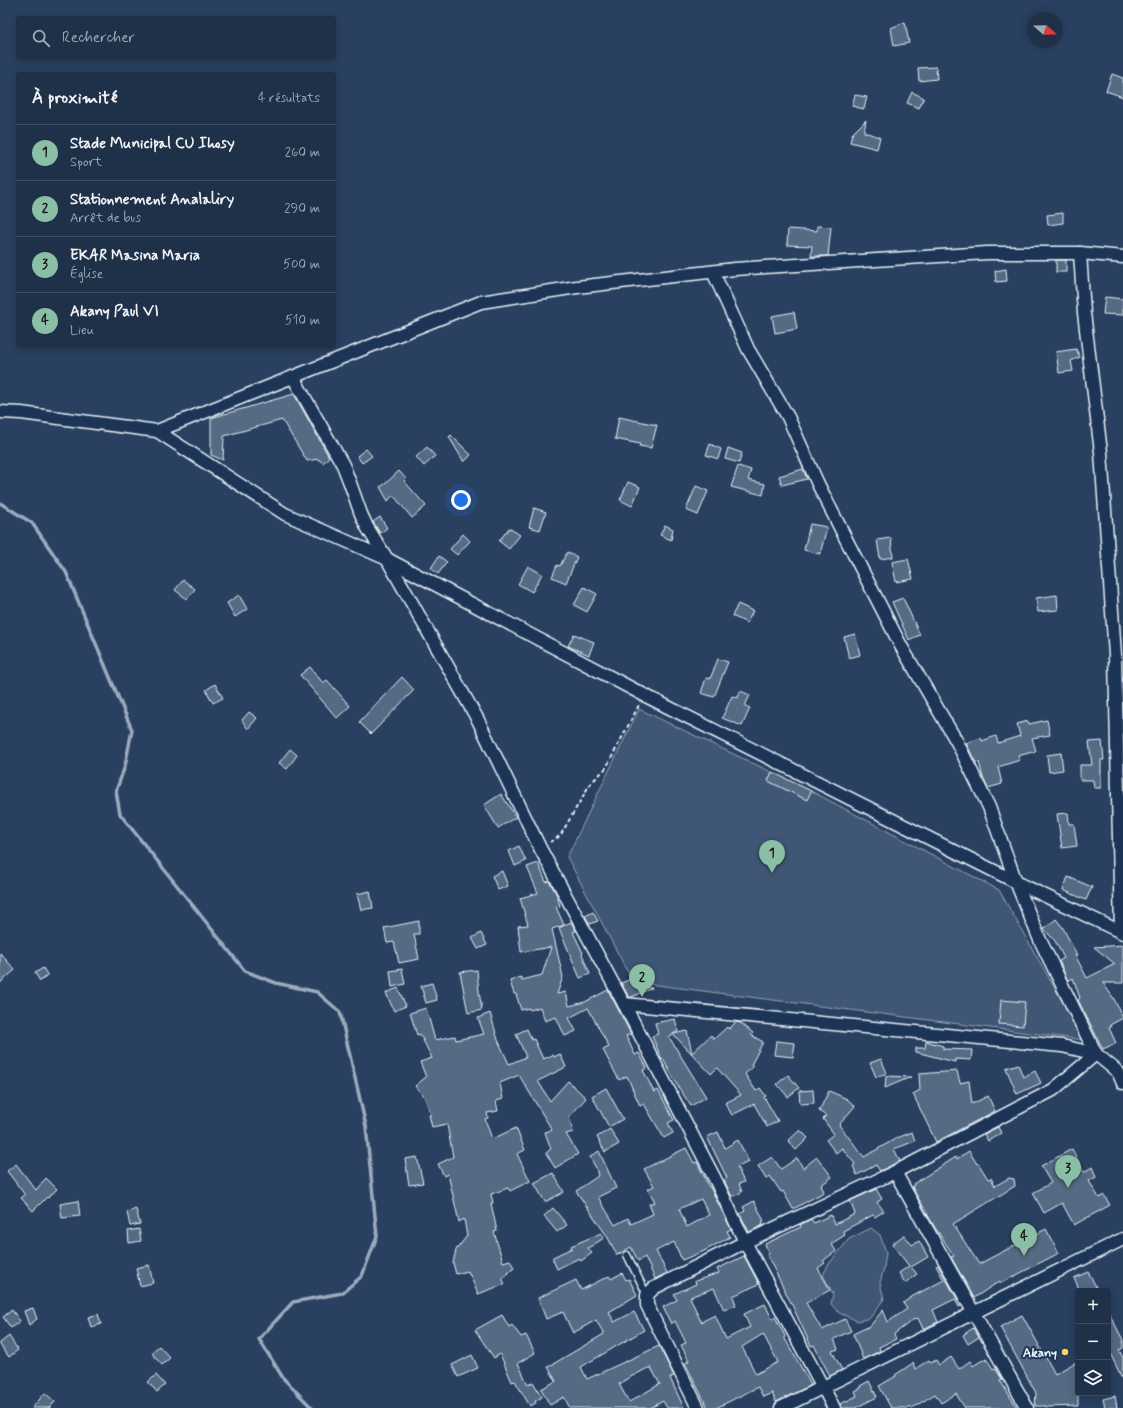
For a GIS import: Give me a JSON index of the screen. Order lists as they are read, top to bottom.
{
  "places": ["Akany"],
  "north": "right",
  "page": {
    "search": "Rechercher",
    "heading": ["À proximité", "4 résultats"],
    "list": [
      {
        "mark": "1",
        "name": "Stade Municipal CU Ihosy",
        "note": "Sport",
        "value": "260 m"
      },
      {
        "mark": "2",
        "name": "Stationnement Analaliry",
        "note": "Arrêt de bus",
        "value": "290 m"
      },
      {
        "mark": "3",
        "name": "EKAR Masina Maria",
        "note": "Église",
        "value": "500 m"
      },
      {
        "mark": "4",
        "name": "Akany Paul VI",
        "note": "Lieu",
        "value": "510 m"
      }
    ],
    "pins": [
      "1",
      "2",
      "3",
      "4"
    ],
    "map_buttons": ["+", "−"]
  }
}
